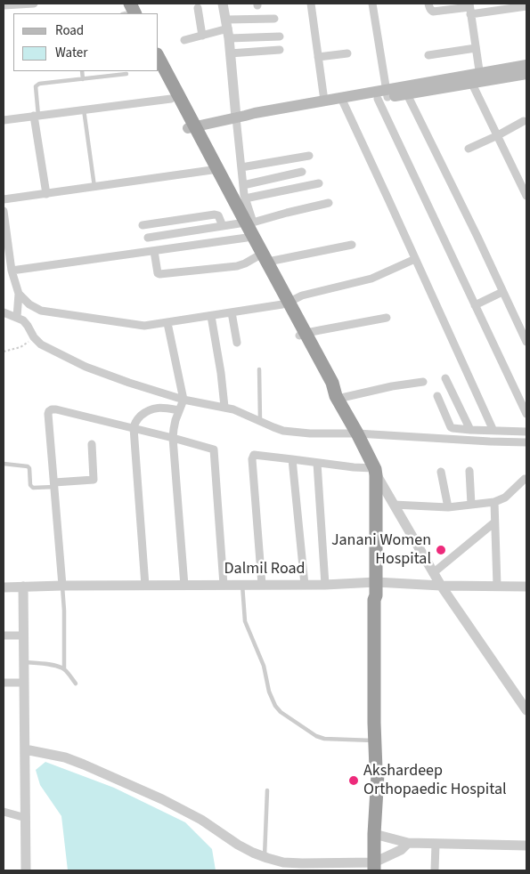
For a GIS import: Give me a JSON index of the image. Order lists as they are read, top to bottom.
{
  "streets": {
    "street": ["Dalmil Road"]
  },
  "places": ["Janani Women Hospital", "Akshardeep Orthopaedic Hospital"],
  "legend": ["Road", "Water"]
}
